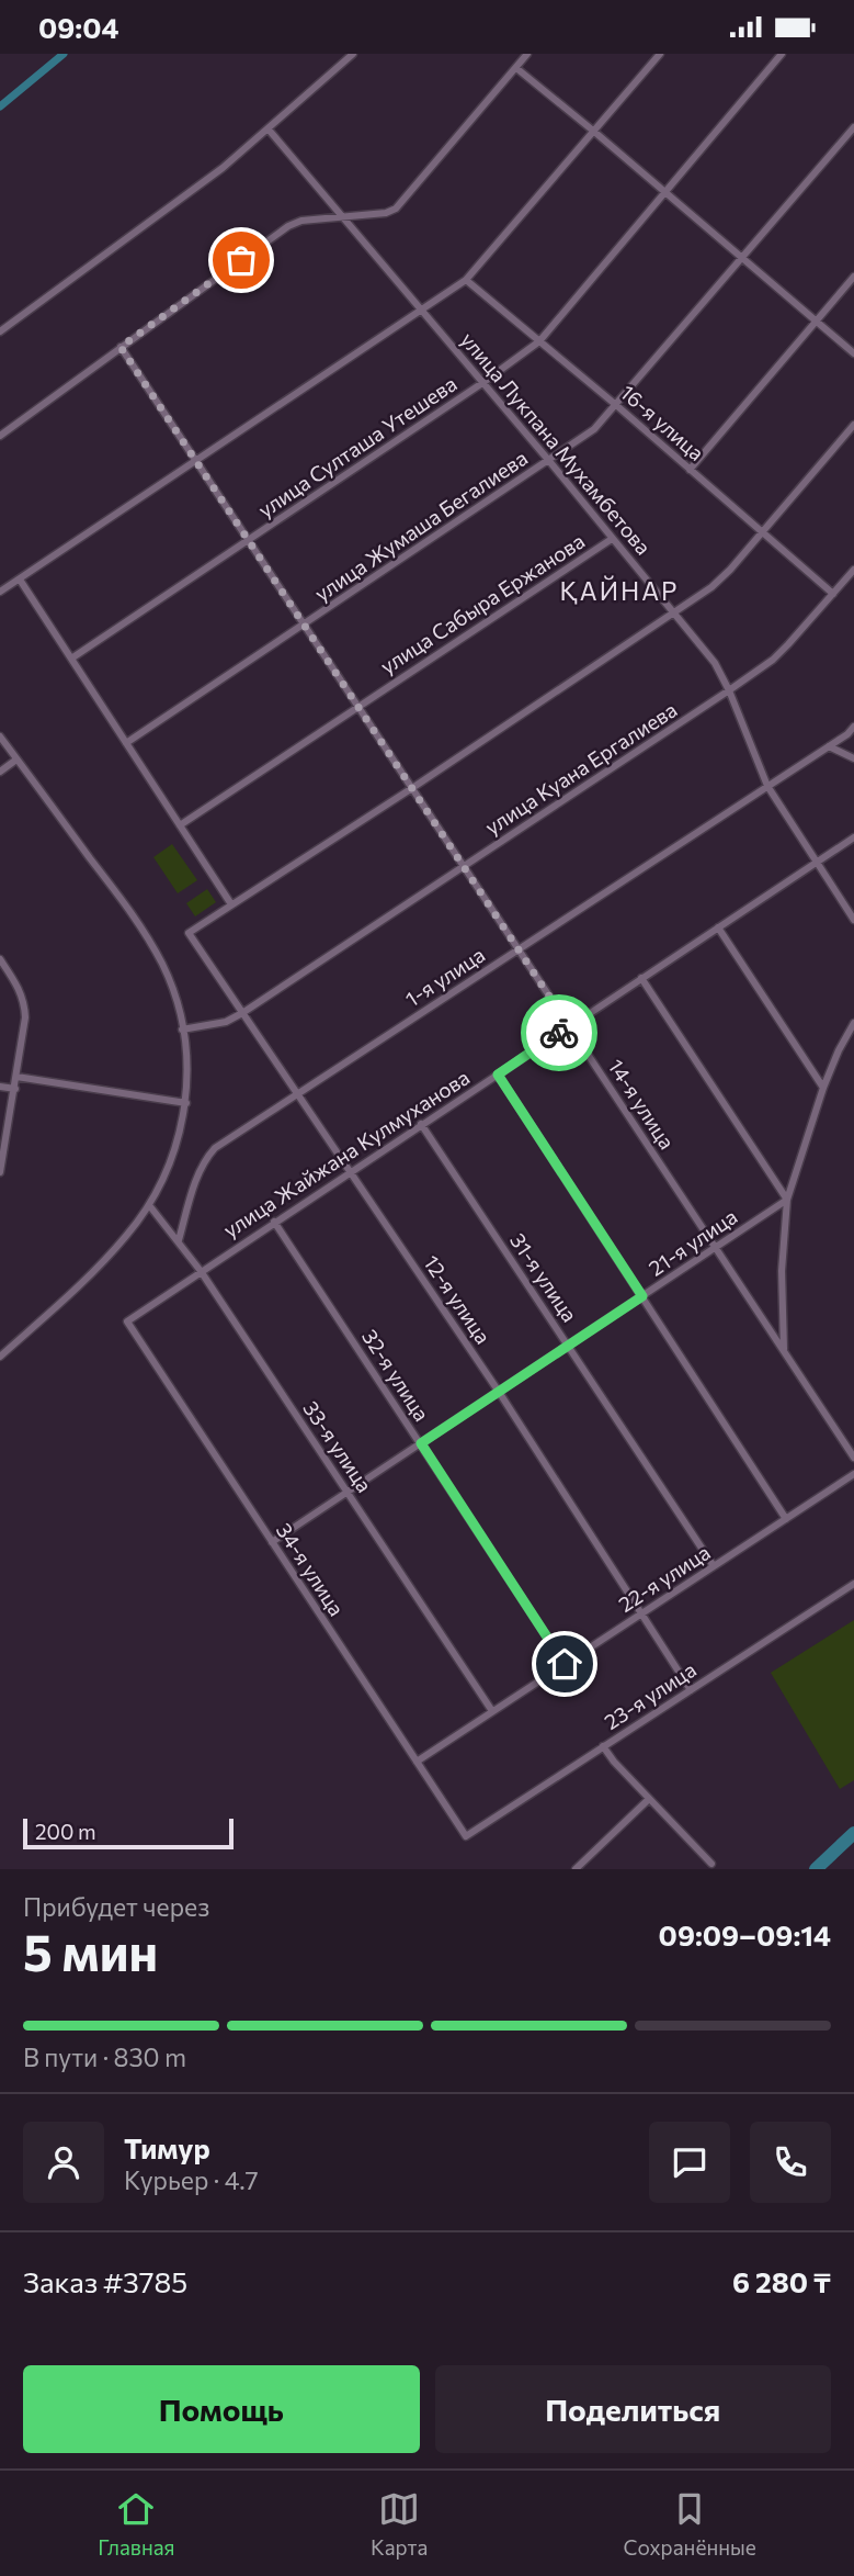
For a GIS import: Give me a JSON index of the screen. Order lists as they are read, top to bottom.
{
  "streets": {
    "street": [
      "16-я улица",
      "улица Лукпана Мухамбетова",
      "улица Султаша Утешева",
      "улица Жумаша Бегалиева",
      "улица Сабыра Ержанова",
      "улица Куана Ергалиева",
      "1-я улица",
      "14-я улица",
      "улица Жайжана Кулмуханова",
      "21-я улица",
      "31-я улица",
      "12-я улица",
      "32-я улица",
      "33-я улица",
      "34-я улица",
      "22-я улица",
      "23-я улица"
    ]
  },
  "crossings": [
    ["16-я улица", "улица Султаша Утешева"],
    ["16-я улица", "улица Жумаша Бегалиева"],
    ["16-я улица", "улица Куана Ергалиева"],
    ["улица Лукпана Мухамбетова", "улица Султаша Утешева"],
    ["улица Лукпана Мухамбетова", "улица Жумаша Бегалиева"],
    ["улица Лукпана Мухамбетова", "улица Сабыра Ержанова"],
    ["улица Лукпана Мухамбетова", "улица Куана Ергалиева"],
    ["улица Лукпана Мухамбетова", "1-я улица"],
    ["улица Лукпана Мухамбетова", "улица Жайжана Кулмуханова"],
    ["улица Султаша Утешева", "14-я улица"],
    ["улица Жумаша Бегалиева", "14-я улица"],
    ["улица Сабыра Ержанова", "14-я улица"],
    ["улица Куана Ергалиева", "14-я улица"],
    ["улица Куана Ергалиева", "12-я улица"],
    ["1-я улица", "14-я улица"],
    ["1-я улица", "12-я улица"],
    ["1-я улица", "33-я улица"],
    ["14-я улица", "улица Жайжана Кулмуханова"],
    ["14-я улица", "21-я улица"],
    ["улица Жайжана Кулмуханова", "31-я улица"],
    ["улица Жайжана Кулмуханова", "12-я улица"],
    ["улица Жайжана Кулмуханова", "32-я улица"],
    ["улица Жайжана Кулмуханова", "33-я улица"],
    ["улица Жайжана Кулмуханова", "34-я улица"],
    ["21-я улица", "31-я улица"],
    ["21-я улица", "12-я улица"],
    ["21-я улица", "32-я улица"],
    ["21-я улица", "33-я улица"],
    ["21-я улица", "34-я улица"],
    ["31-я улица", "22-я улица"],
    ["12-я улица", "22-я улица"],
    ["12-я улица", "23-я улица"],
    ["32-я улица", "22-я улица"],
    ["33-я улица", "22-я улица"],
    ["34-я улица", "22-я улица"],
    ["34-я улица", "23-я улица"]
  ],
  "districts": ["ҚАЙНАР"],
  "scale_bar": "200 m",
  "page": {
    "status": "09:04",
    "scale": "200 m",
    "heading": ["5 мин", "Прибудет через", "09:09–09:14"],
    "panel": [
      "Тимур",
      "Курьер · 4.7",
      "Заказ #3785",
      "6 280 ₸"
    ],
    "bar": "В пути · 830 m",
    "buttons": ["Помощь", "Поделиться"],
    "tabs": ["Главная", "Карта", "Сохранённые"]
  }
}
